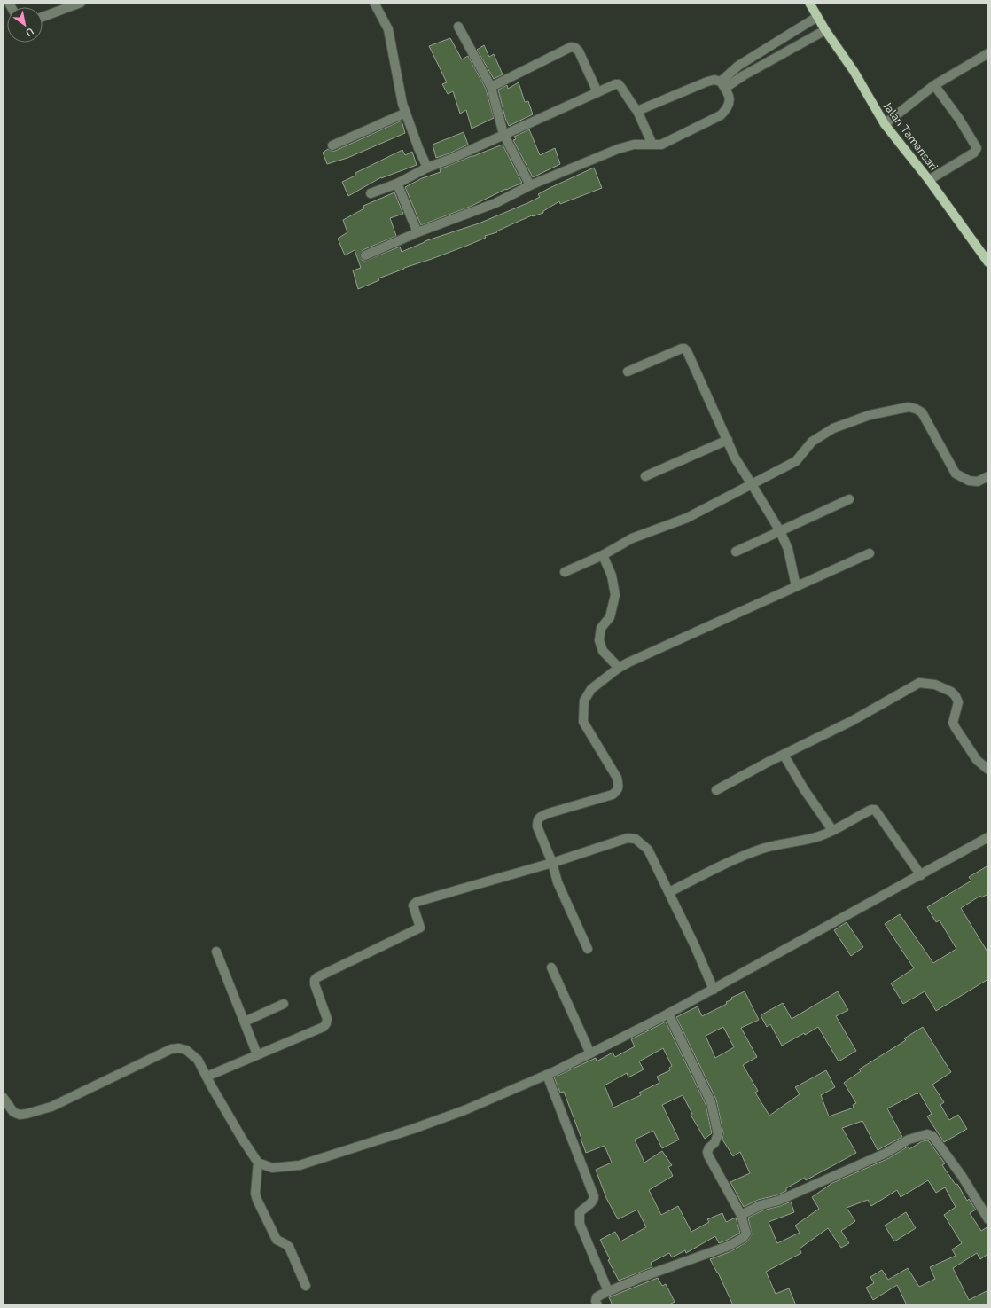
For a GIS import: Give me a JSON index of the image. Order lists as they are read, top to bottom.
{
  "streets": {
    "main road": ["Jalan Tamansari"]
  },
  "north": "bottom right"
}
